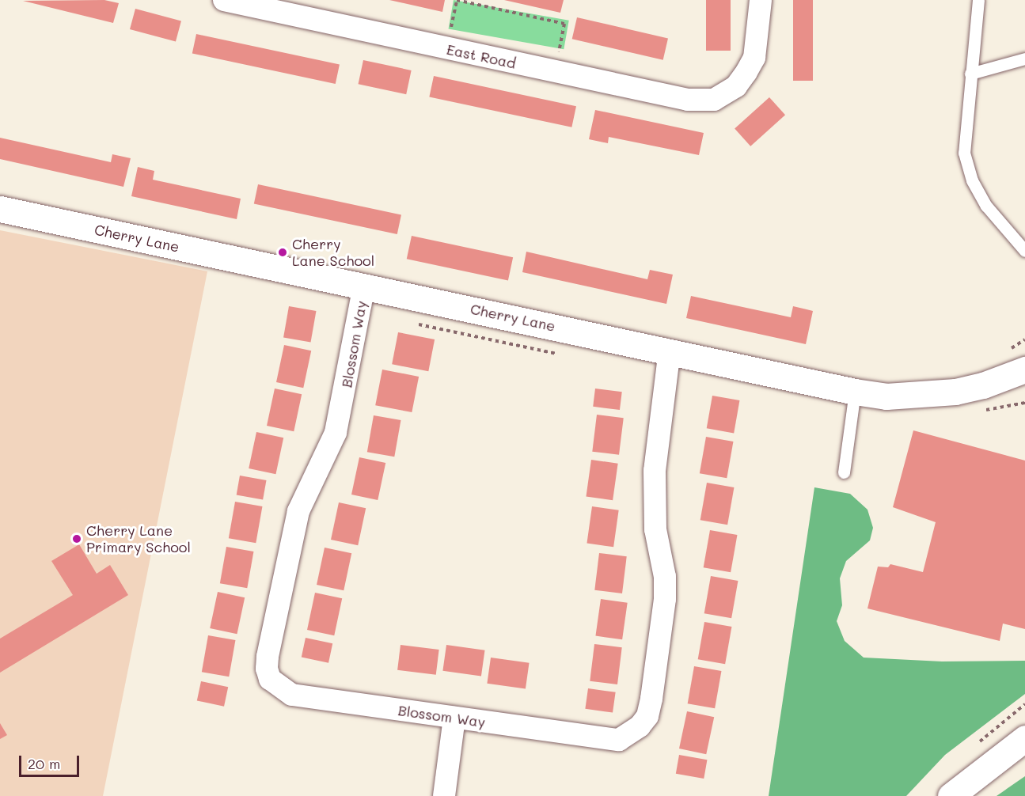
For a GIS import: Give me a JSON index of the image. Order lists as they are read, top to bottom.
{
  "streets": {
    "street": ["East Road", "Cherry Lane", "Blossom Way"]
  },
  "crossings": [
    ["Cherry Lane", "Blossom Way"]
  ],
  "places": ["Cherry Lane School", "Cherry Lane Primary School"],
  "scale_bar": "20 m"
}
